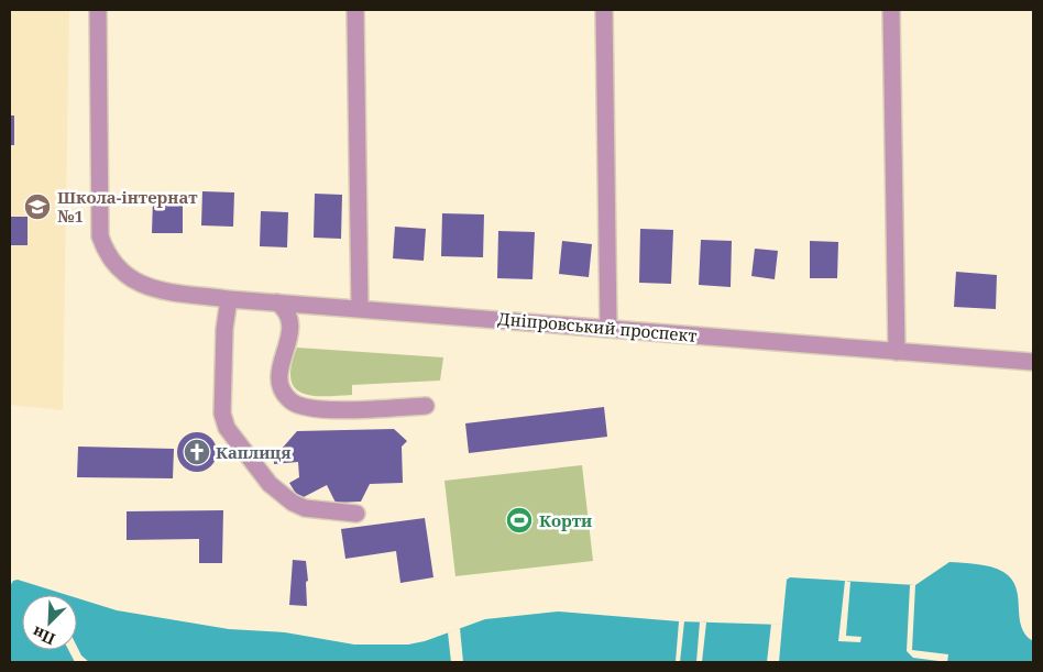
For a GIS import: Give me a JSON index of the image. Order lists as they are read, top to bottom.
{
  "streets": {
    "street": ["Дніпровський проспект"]
  },
  "places": {
    "school or university": ["Школа-інтернат №1"],
    "church": ["Каплиця"],
    "sports": ["Корти"]
  },
  "north": "bottom left"
}
